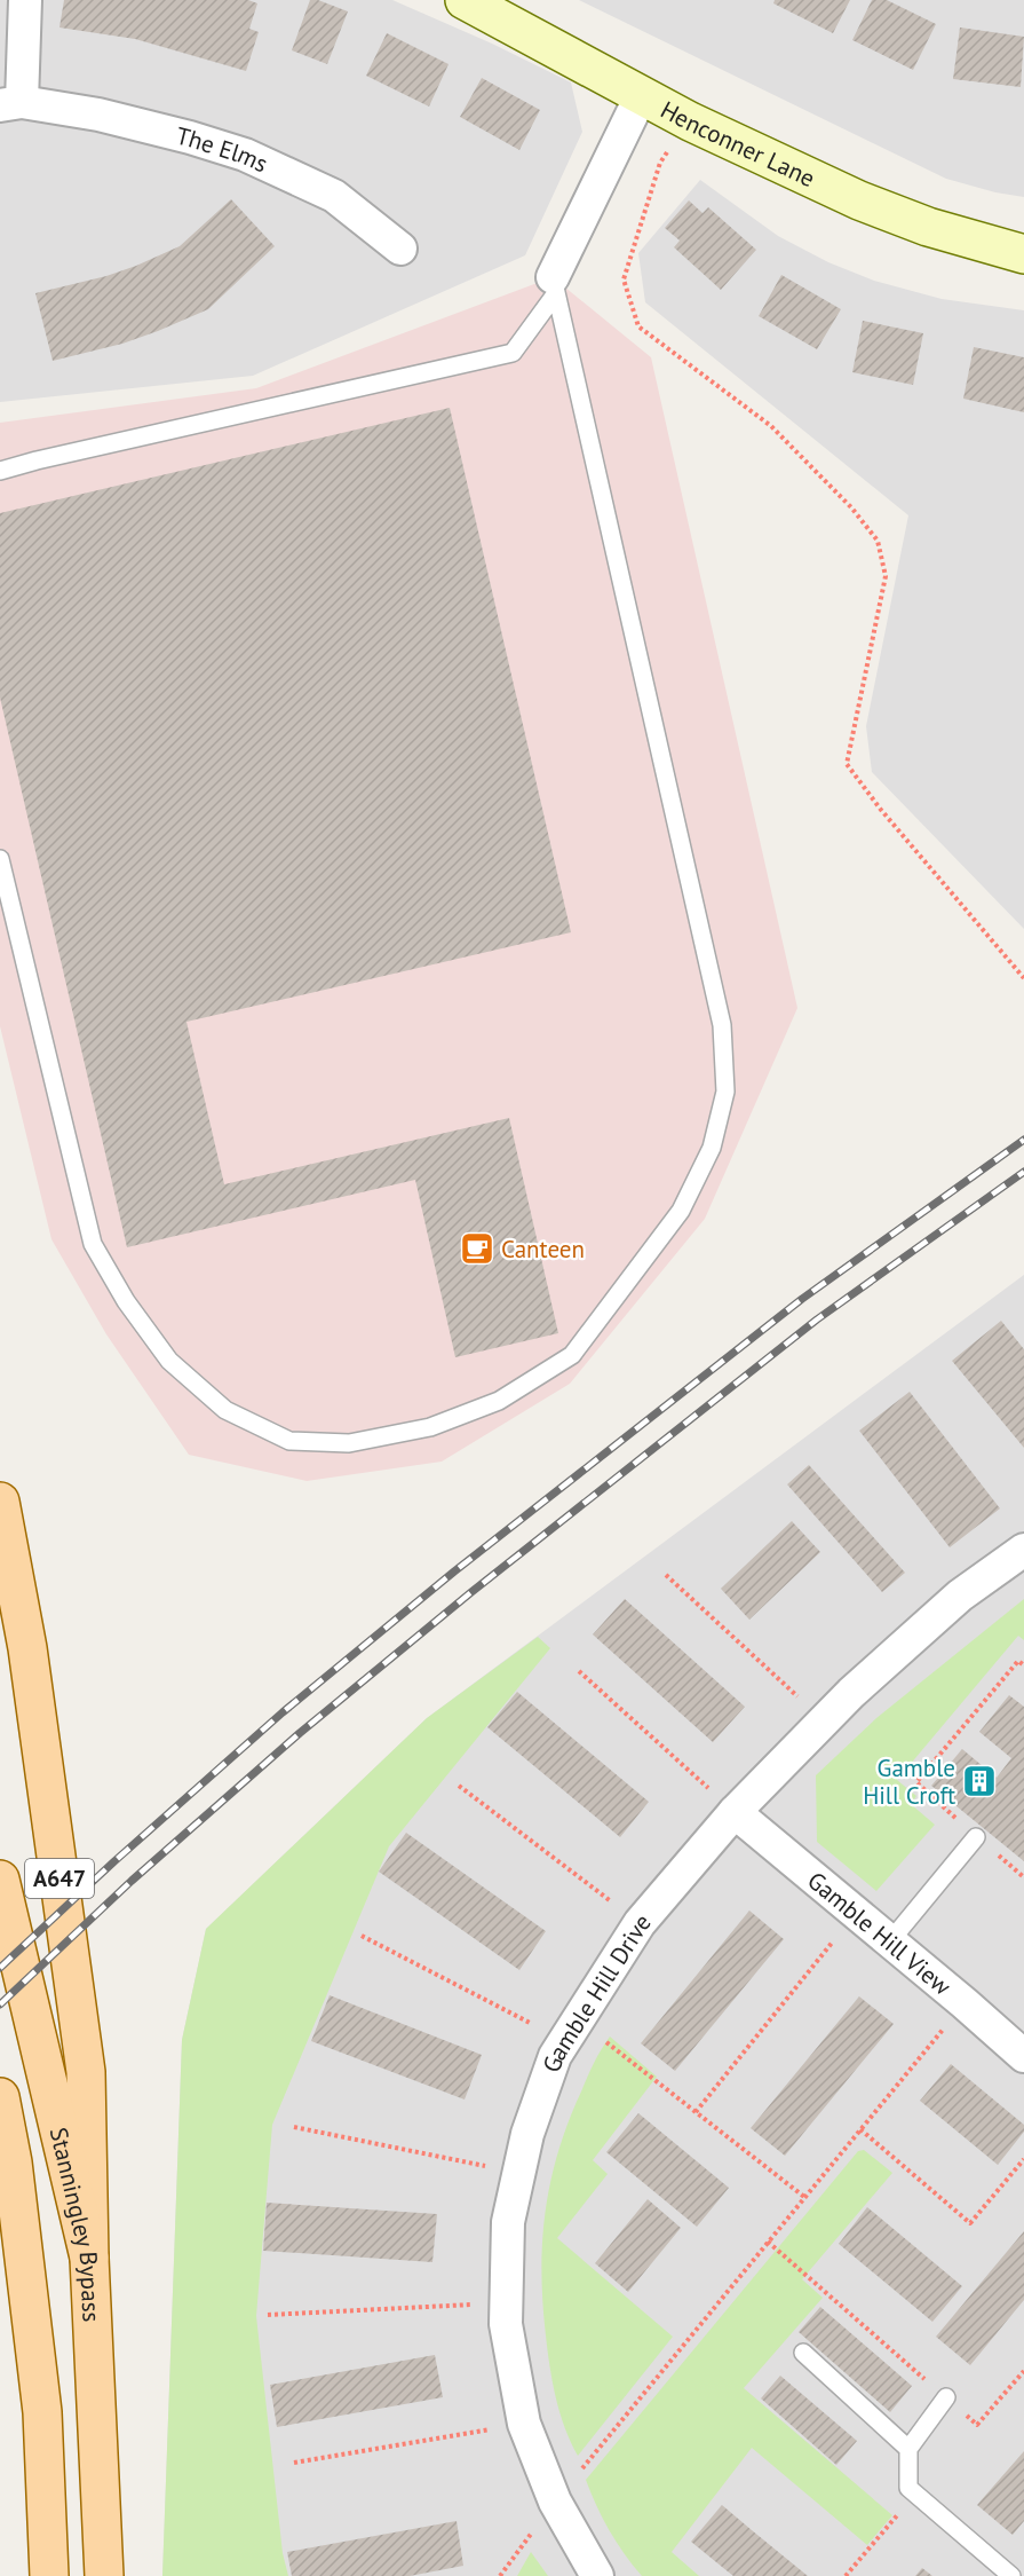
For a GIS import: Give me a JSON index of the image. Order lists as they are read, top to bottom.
{
  "streets": {
    "main road": ["A647", "Stanningley Bypass"],
    "street": [
      "Henconner Lane",
      "The Elms",
      "Gamble Hill View",
      "Gamble Hill Drive"
    ]
  },
  "crossings": [
    ["A647", "Stanningley Bypass"],
    ["Gamble Hill View", "Gamble Hill Drive"]
  ],
  "places": {
    "cafe": ["Canteen"],
    "building": ["Gamble Hill Croft"]
  }
}
